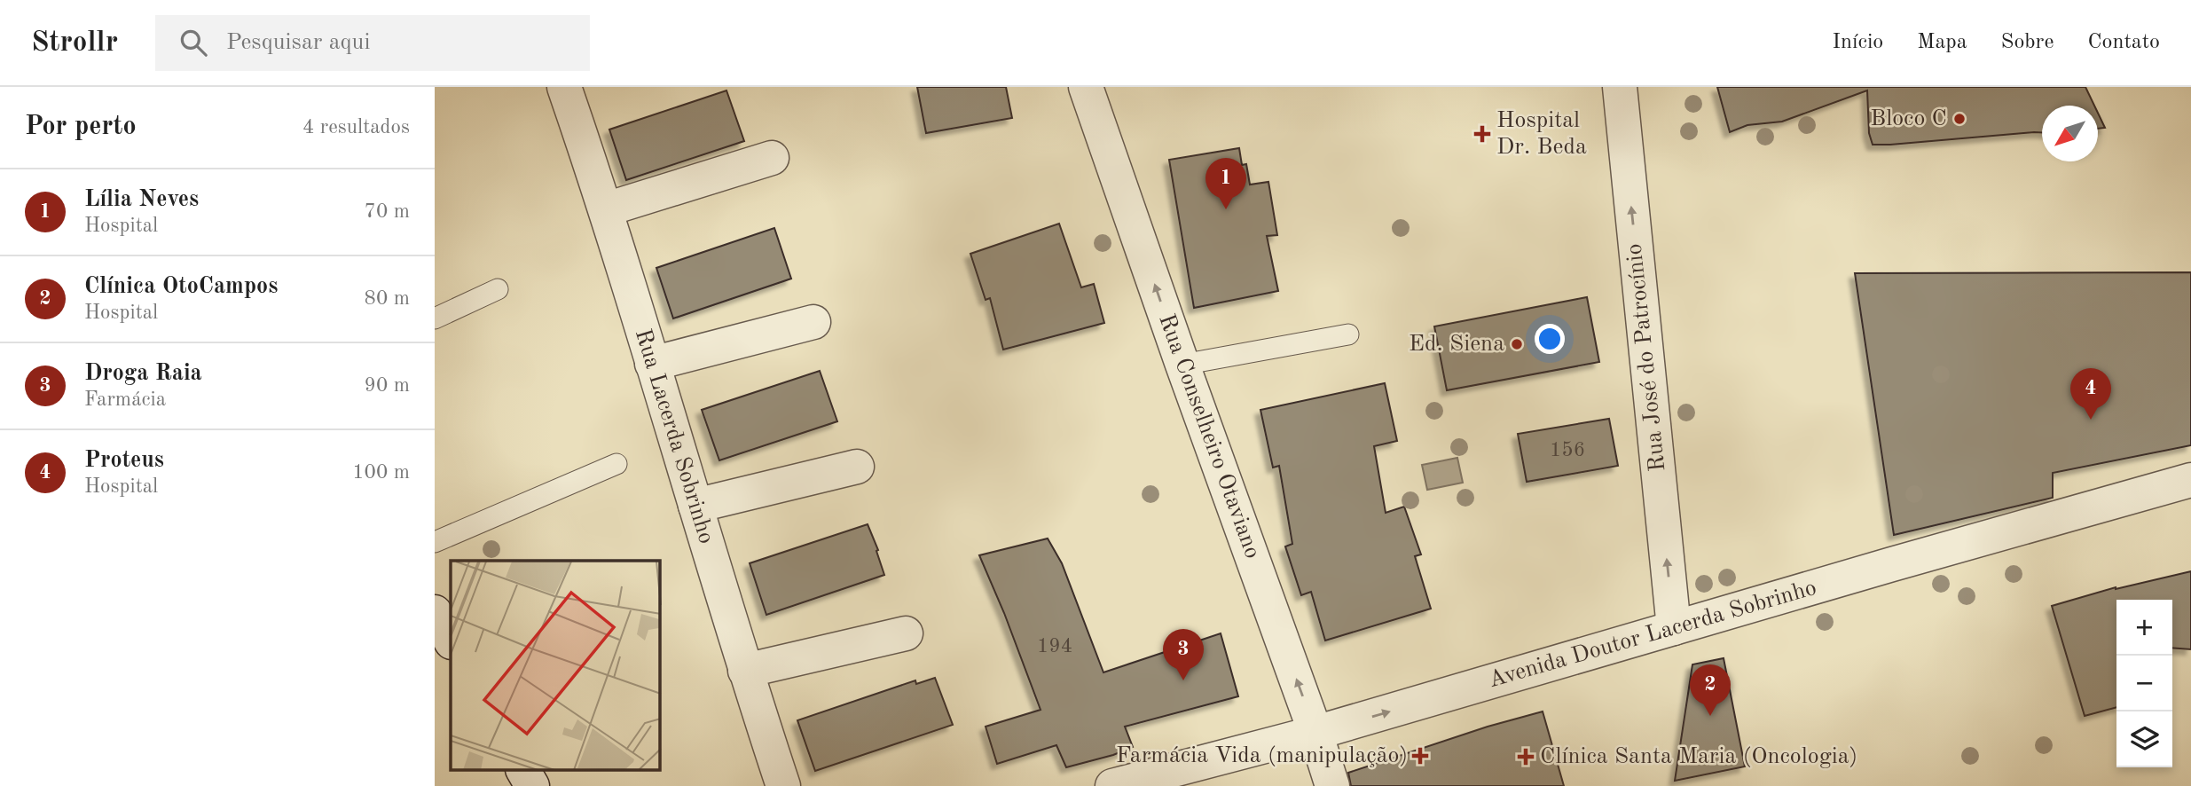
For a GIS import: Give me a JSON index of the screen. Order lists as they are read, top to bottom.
{
  "streets": {
    "street": [
      "Rua José do Patrocínio",
      "Rua Lacerda Sobrinho",
      "Rua Conselheiro Otaviano",
      "Avenida Doutor Lacerda Sobrinho"
    ]
  },
  "crossings": [
    ["Rua José do Patrocínio", "Avenida Doutor Lacerda Sobrinho"],
    ["Rua Conselheiro Otaviano", "Avenida Doutor Lacerda Sobrinho"]
  ],
  "one_way": ["Rua José do Patrocínio", "Rua Conselheiro Otaviano"],
  "places": {
    "other": ["Bloco C", "Ed. Siena"],
    "health": ["Hospital Dr. Beda", "Farmácia Vida (manipulação)", "Clínica Santa Maria (Oncologia)"]
  },
  "house_numbers": ["156", "194"],
  "north": "bottom left",
  "page": {
    "header": "Strollr",
    "search": "Pesquisar aqui",
    "nav": [
      "Início",
      "Mapa",
      "Sobre",
      "Contato"
    ],
    "heading": ["Por perto", "4 resultados"],
    "pins": [
      "1",
      "4",
      "3",
      "2"
    ],
    "list": [
      {
        "mark": "1",
        "name": "Lília Neves",
        "note": "Hospital",
        "value": "70 m"
      },
      {
        "mark": "2",
        "name": "Clínica OtoCampos",
        "note": "Hospital",
        "value": "80 m"
      },
      {
        "mark": "3",
        "name": "Droga Raia",
        "note": "Farmácia",
        "value": "90 m"
      },
      {
        "mark": "4",
        "name": "Proteus",
        "note": "Hospital",
        "value": "100 m"
      }
    ],
    "map_buttons": ["+", "−"]
  }
}
